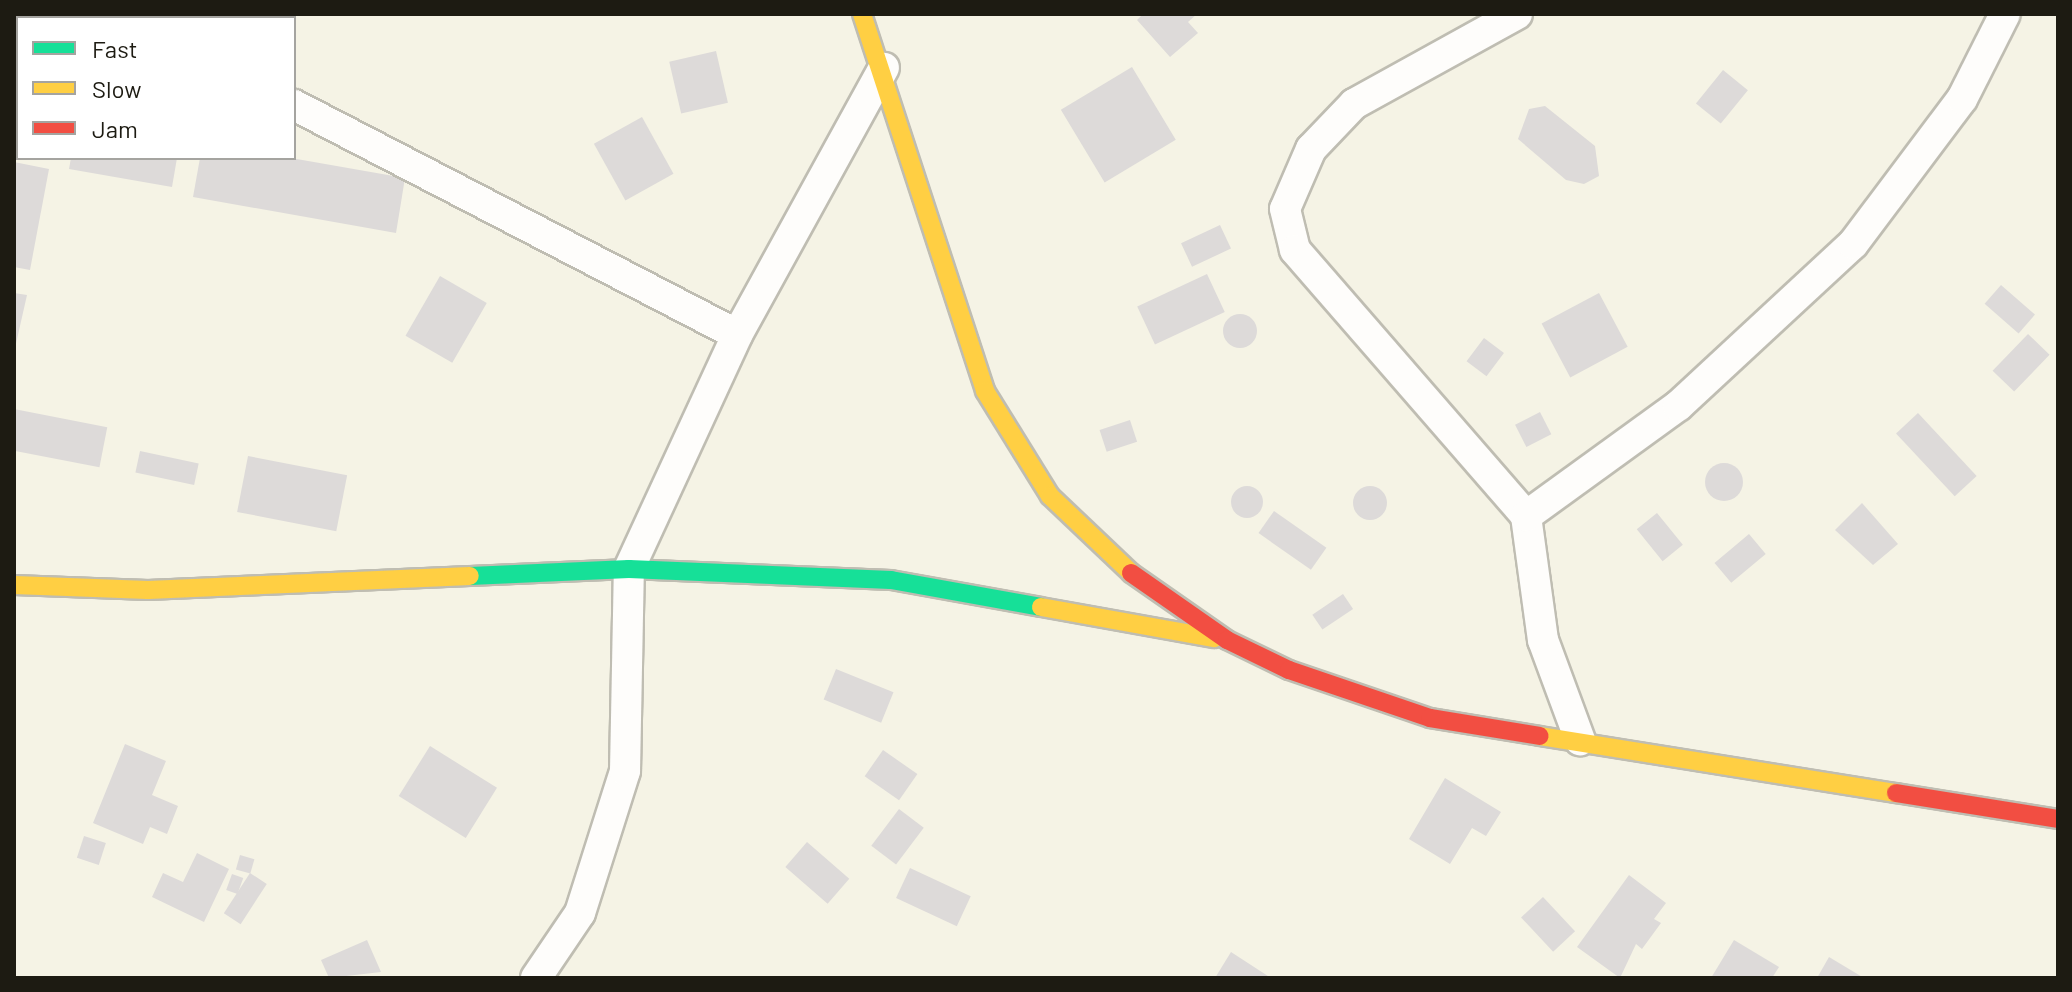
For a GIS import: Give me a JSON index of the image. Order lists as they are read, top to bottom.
{
  "legend": ["Fast", "Slow", "Jam"]
}
